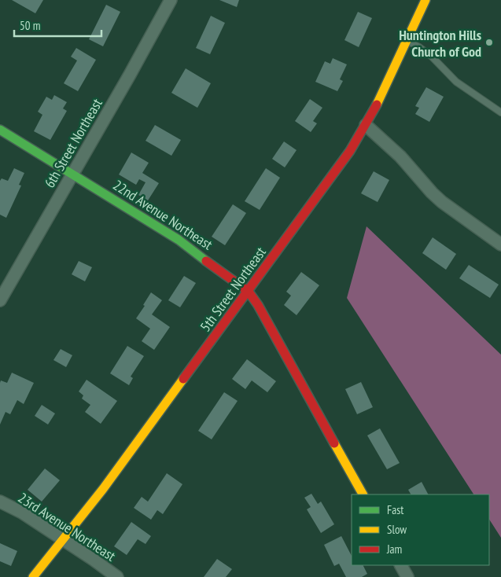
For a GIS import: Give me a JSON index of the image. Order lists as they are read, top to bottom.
{
  "streets": {
    "street": [
      "6th Street Northeast",
      "22nd Avenue Northeast",
      "5th Street Northeast",
      "23rd Avenue Northeast"
    ]
  },
  "crossings": [
    ["6th Street Northeast", "22nd Avenue Northeast"],
    ["22nd Avenue Northeast", "5th Street Northeast"],
    ["5th Street Northeast", "23rd Avenue Northeast"]
  ],
  "places": ["Huntington Hills Church of God"],
  "legend": ["Fast", "Slow", "Jam"],
  "scale_bar": "50 m"
}
